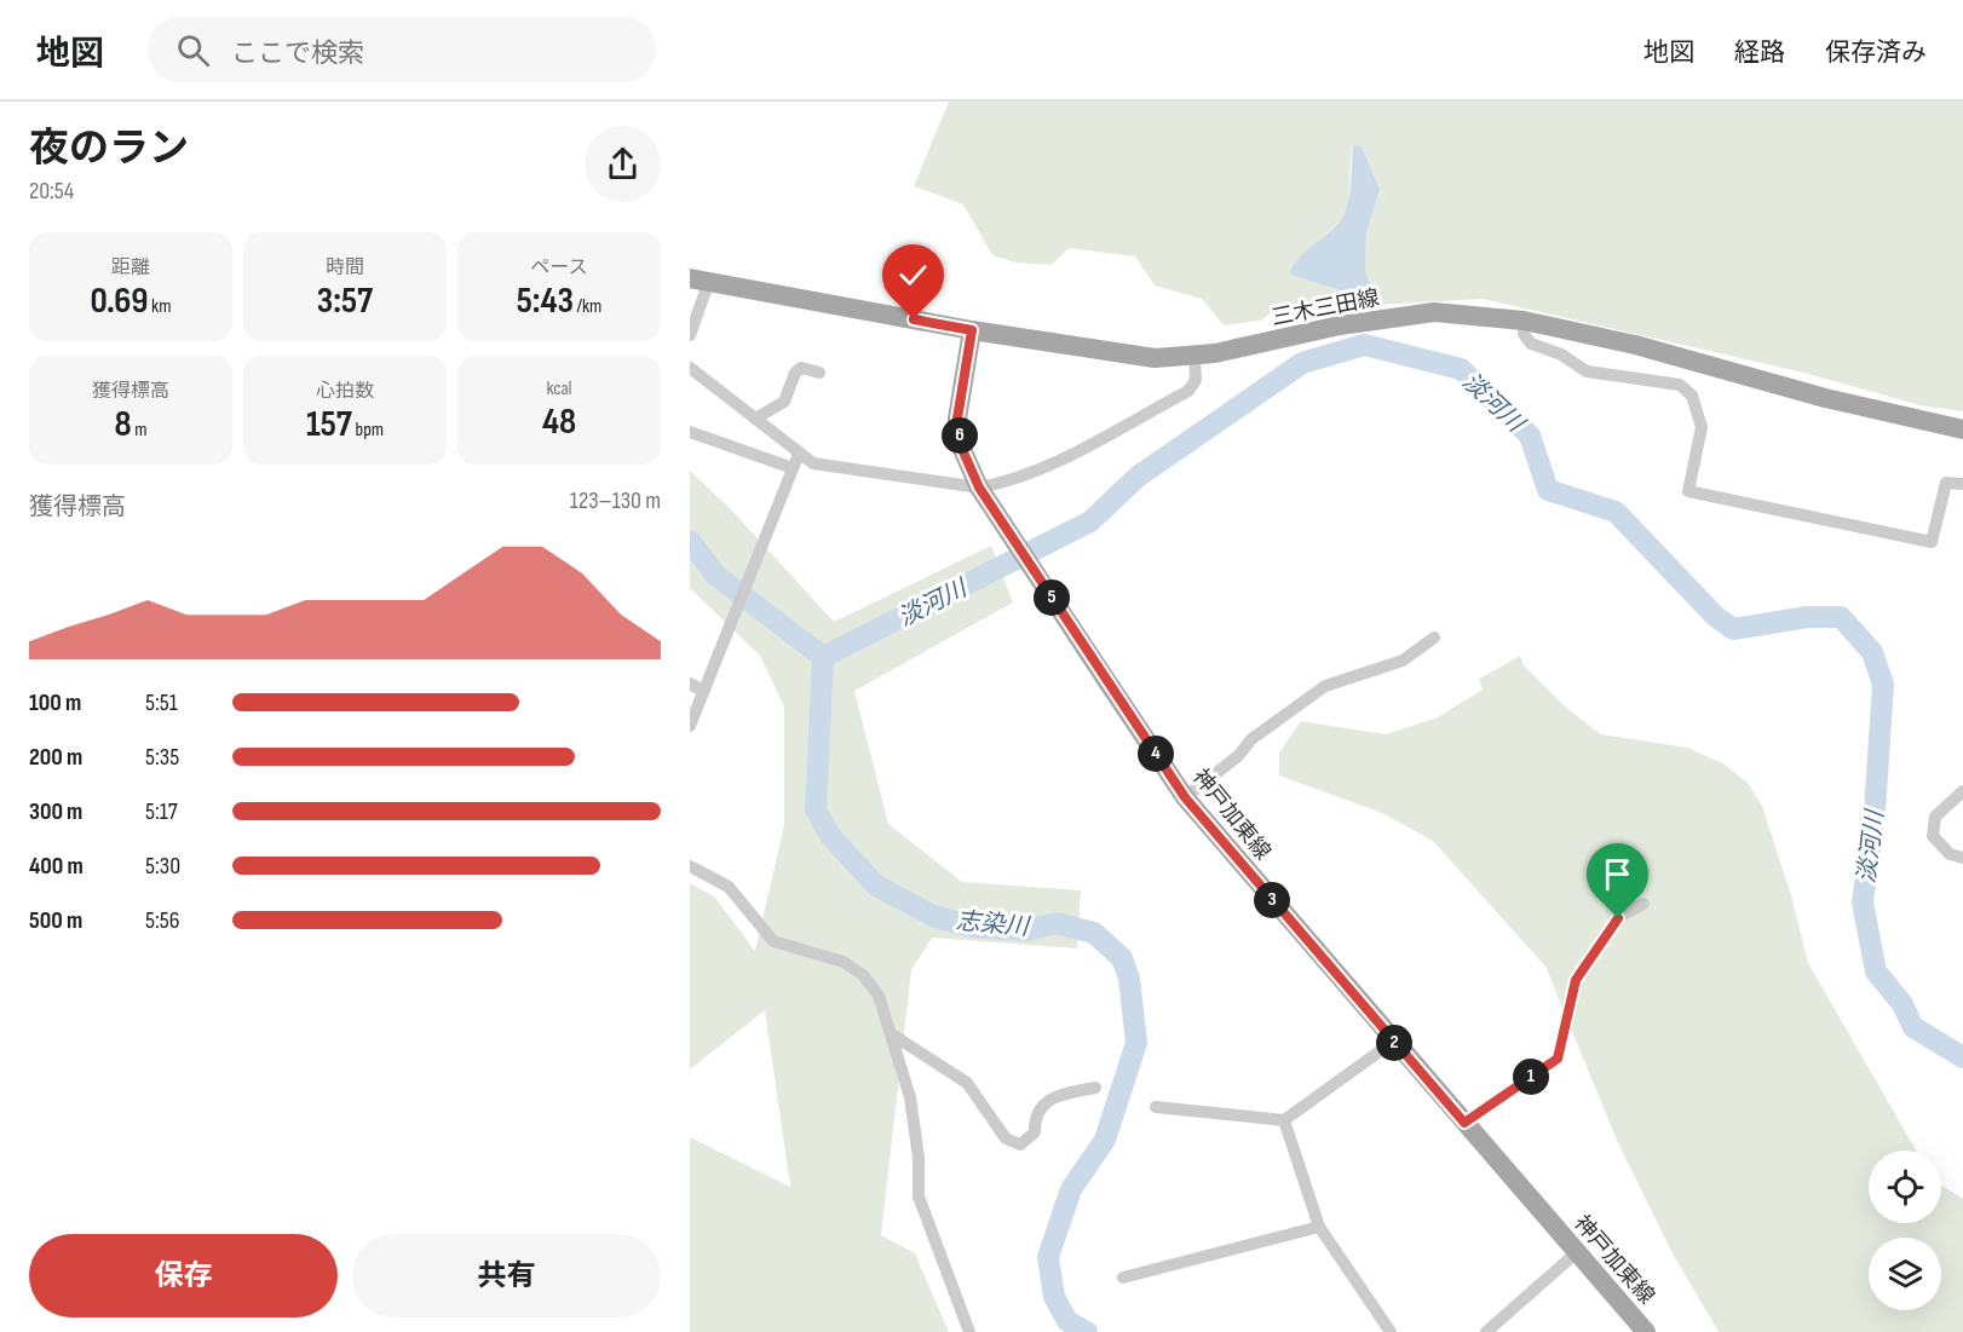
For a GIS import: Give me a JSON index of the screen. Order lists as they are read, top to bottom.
{
  "streets": {
    "main road": ["三木三田線", "神戸加東線"]
  },
  "crossings": [
    ["三木三田線", "神戸加東線"]
  ],
  "water": ["淡河川", "志染川"],
  "page": {
    "header": "地図",
    "search": "ここで検索",
    "nav": ["地図", "経路", "保存済み"],
    "heading": ["夜のラン", "20:54"],
    "stats": [
      ["距離", "0.69 km"],
      ["時間", "3:57"],
      ["ペース", "5:43 /km"],
      ["獲得標高", "8 m"],
      ["心拍数", "157 bpm"],
      ["kcal", "48"]
    ],
    "pins": [
      "6",
      "5",
      "4",
      "3",
      "2",
      "1"
    ],
    "chart": ["獲得標高", "123–130 m"],
    "list": [
      {
        "name": "100 m",
        "note": "5:51"
      },
      {
        "name": "200 m",
        "note": "5:35"
      },
      {
        "name": "300 m",
        "note": "5:17"
      },
      {
        "name": "400 m",
        "note": "5:30"
      },
      {
        "name": "500 m",
        "note": "5:56"
      }
    ],
    "buttons": ["保存", "共有"]
  }
}
